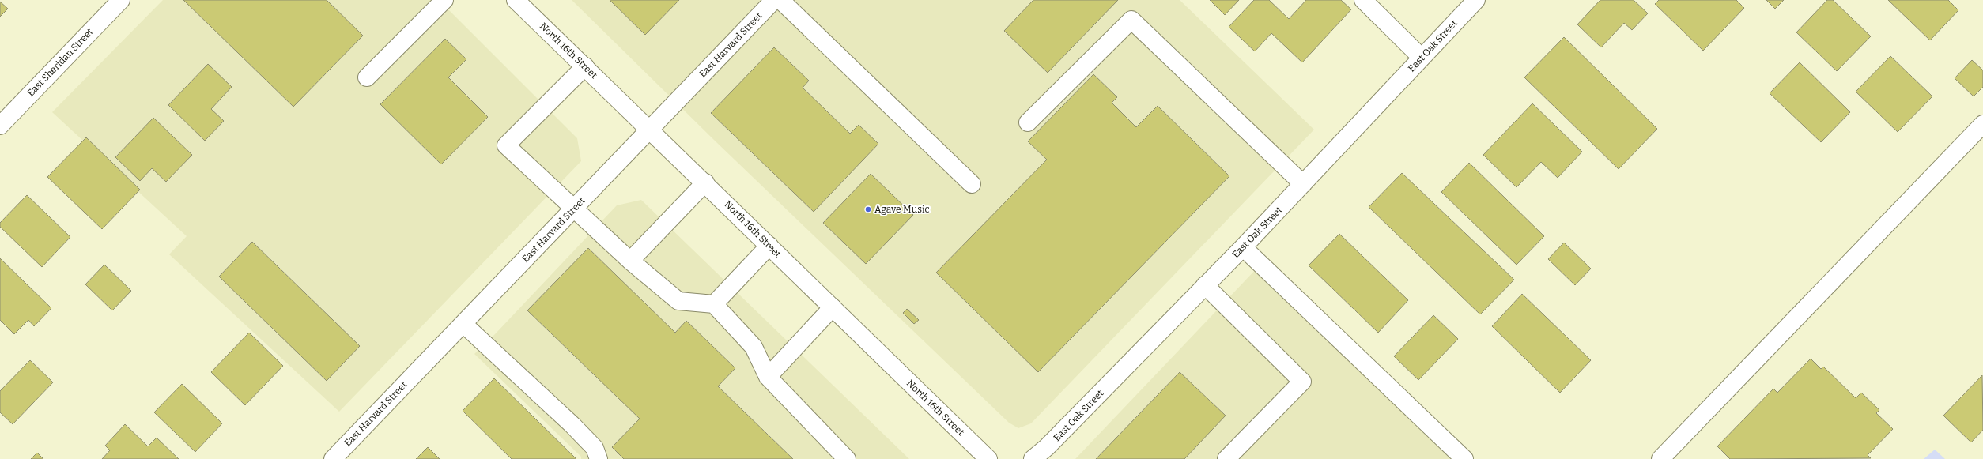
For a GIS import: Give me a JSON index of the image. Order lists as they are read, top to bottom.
{
  "streets": {
    "street": [
      "East Harvard Street",
      "East Oak Street",
      "North 16th Street",
      "East Sheridan Street"
    ]
  },
  "crossings": [
    ["East Harvard Street", "North 16th Street"]
  ],
  "places": ["Agave Music"]
}
